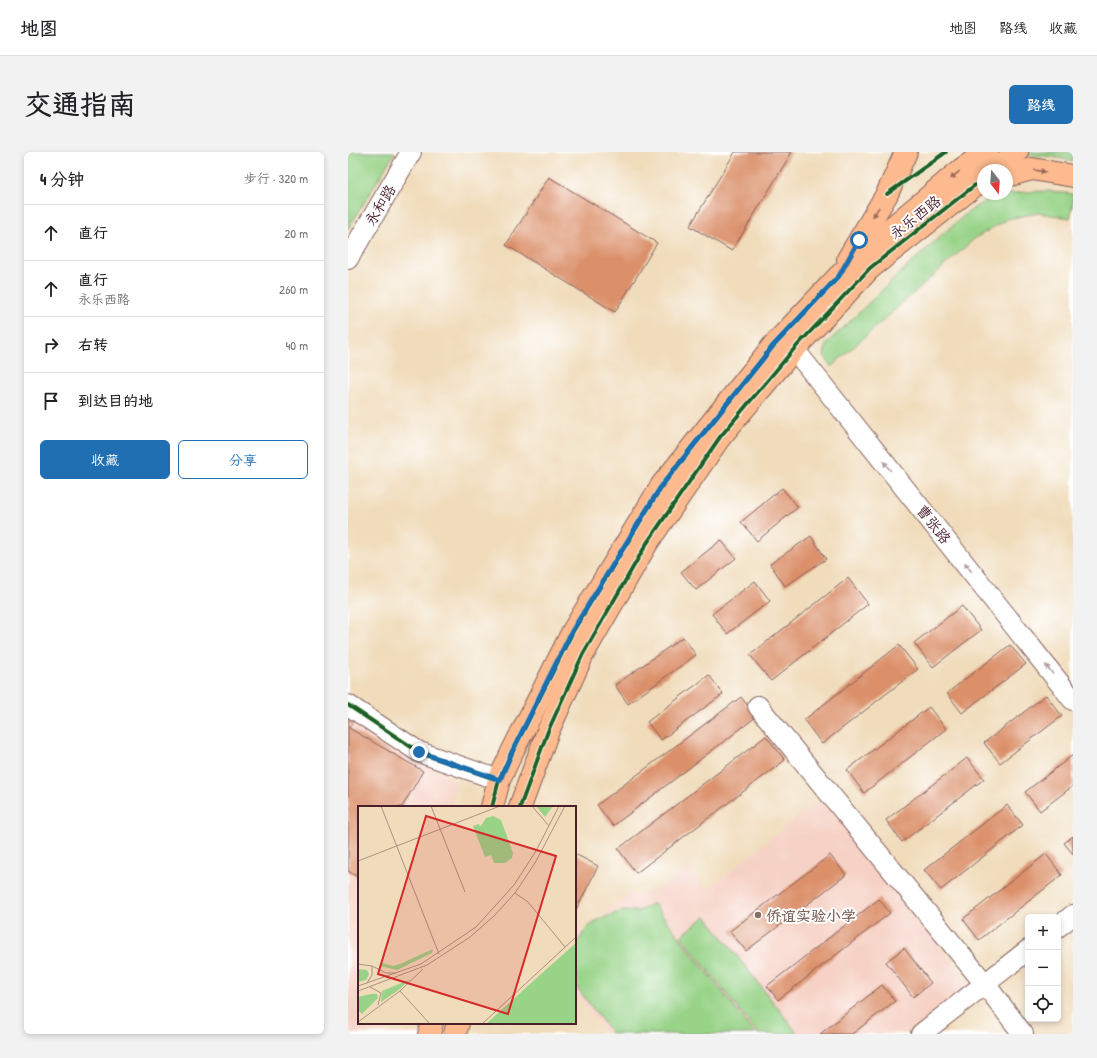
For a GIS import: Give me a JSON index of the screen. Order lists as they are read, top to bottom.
{
  "streets": {
    "main road": ["永乐西路"],
    "street": ["永和路", "曹张路"]
  },
  "crossings": [
    ["永乐西路", "曹张路"]
  ],
  "one_way": ["曹张路"],
  "places": ["侨谊实验小学"],
  "north": "bottom",
  "page": {
    "header": "地图",
    "nav": ["地图", "路线", "收藏"],
    "title": "交通指南",
    "buttons": [
      "路线",
      ["收藏", "分享"]
    ],
    "heading": ["4 分钟", "步行 · 320 m"],
    "list": [
      ["直行", "20 m"],
      ["直行", "永乐西路", "260 m"],
      ["右转", "40 m"],
      "到达目的地"
    ],
    "map_buttons": ["+", "−"]
  }
}
